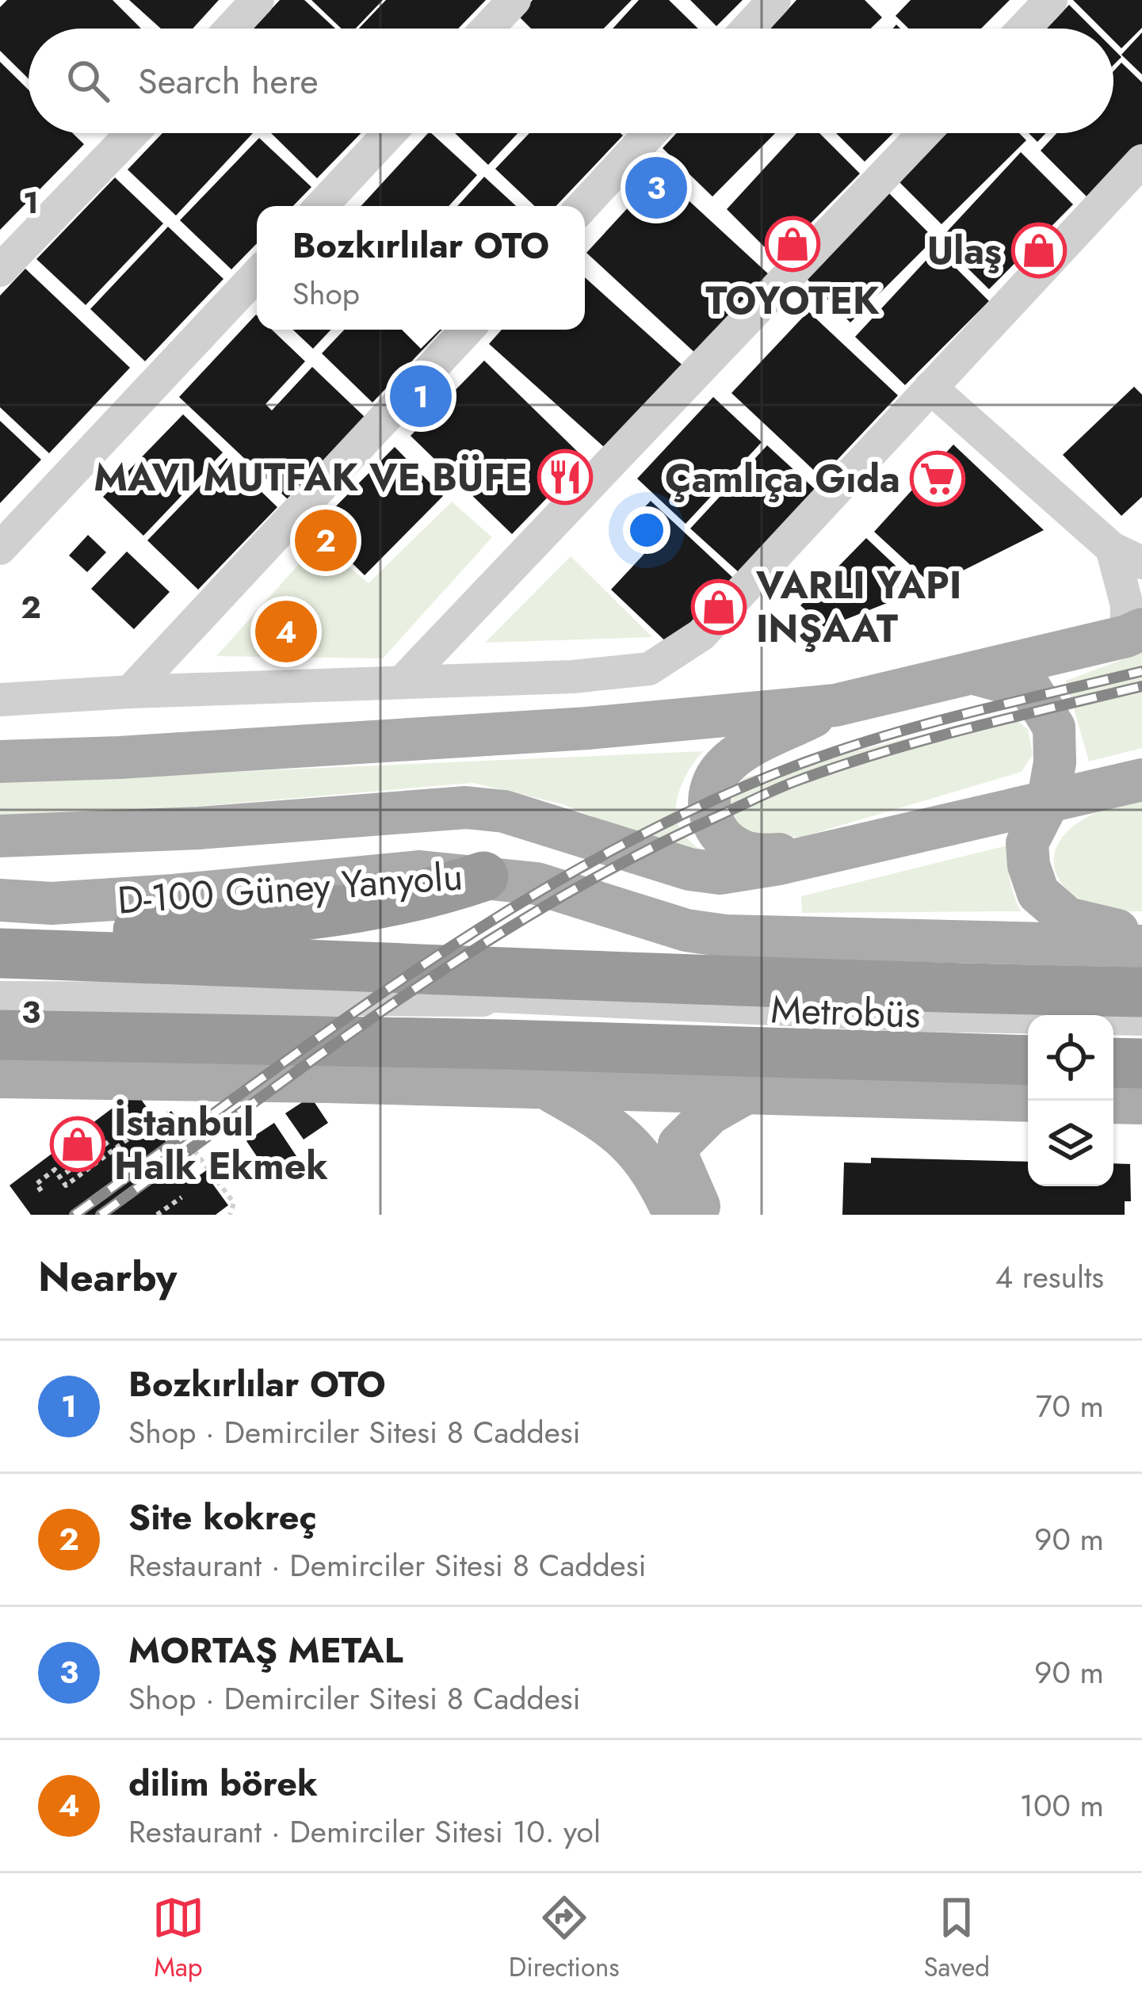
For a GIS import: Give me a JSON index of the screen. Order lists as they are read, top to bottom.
{
  "streets": {
    "main road": ["D-100 Güney Yanyolu"],
    "street": ["Metrobüs"]
  },
  "places": {
    "shop": [
      "TOYOTEK",
      "Ulaş",
      "VARLI YAPI INŞAAT",
      "İstanbul Halk Ekmek"
    ],
    "restaurant": ["MAVI MUTFAK VE BÜFE"],
    "supermarket": ["Çamlıça Gıda"]
  },
  "page": {
    "search": "Search here",
    "pins": [
      "3",
      "1",
      "2",
      "4"
    ],
    "popup": ["Bozkırlılar OTO", "Shop"],
    "heading": ["Nearby", "4 results"],
    "list": [
      {
        "mark": "1",
        "name": "Bozkırlılar OTO",
        "note": "Shop · Demirciler Sitesi 8 Caddesi",
        "value": "70 m"
      },
      {
        "mark": "2",
        "name": "Site kokreç",
        "note": "Restaurant · Demirciler Sitesi 8 Caddesi",
        "value": "90 m"
      },
      {
        "mark": "3",
        "name": "MORTAŞ METAL",
        "note": "Shop · Demirciler Sitesi 8 Caddesi",
        "value": "90 m"
      },
      {
        "mark": "4",
        "name": "dilim börek",
        "note": "Restaurant · Demirciler Sitesi 10. yol",
        "value": "100 m"
      }
    ],
    "nav": ["Map", "Directions", "Saved"]
  },
  "grid": {
    "rows": ["1", "2", "3"]
  }
}
